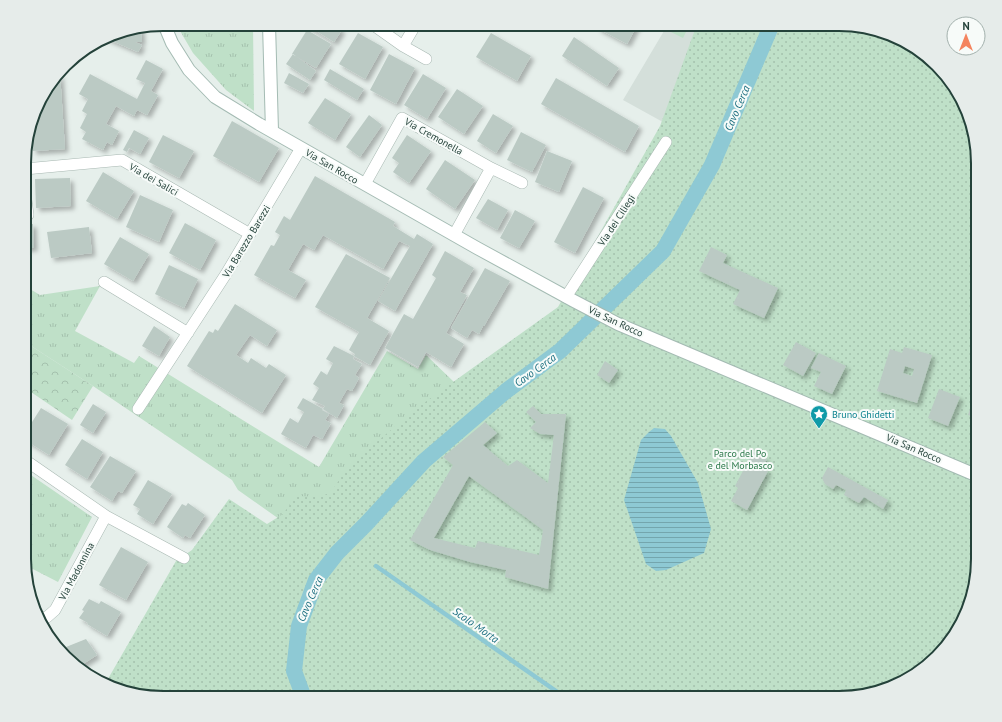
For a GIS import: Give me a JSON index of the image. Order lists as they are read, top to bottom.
{
  "streets": {
    "main road": ["Via San Rocco"],
    "street": [
      "Via Cremonella",
      "Via dei Salici",
      "Via dei Ciliegi",
      "Via Barezzo Barezzi",
      "Via Madonnina"
    ]
  },
  "crossings": [
    ["Via Cremonella", "Via San Rocco"],
    ["Via San Rocco", "Via dei Ciliegi"],
    ["Via San Rocco", "Via Barezzo Barezzi"],
    ["Via dei Salici", "Via Barezzo Barezzi"]
  ],
  "water": ["Cavo Cerca", "Scolo Morta"],
  "parks": ["Parco del Po e del Morbasco"],
  "places": {
    "place": ["Bruno Ghidetti"]
  },
  "north": "top"
}
